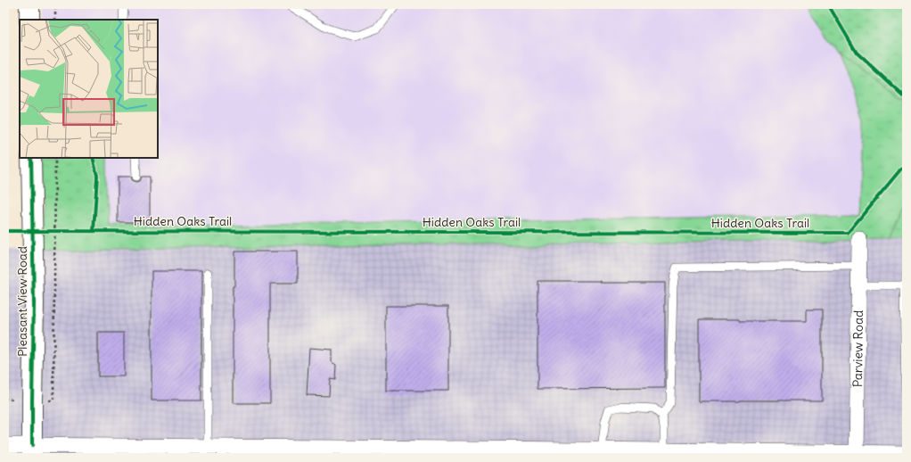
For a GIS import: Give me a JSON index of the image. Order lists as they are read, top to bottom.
{
  "streets": {
    "street": ["Pleasant View Road", "Parview Road"],
    "cycle path": ["Hidden Oaks Trail"]
  }
}
